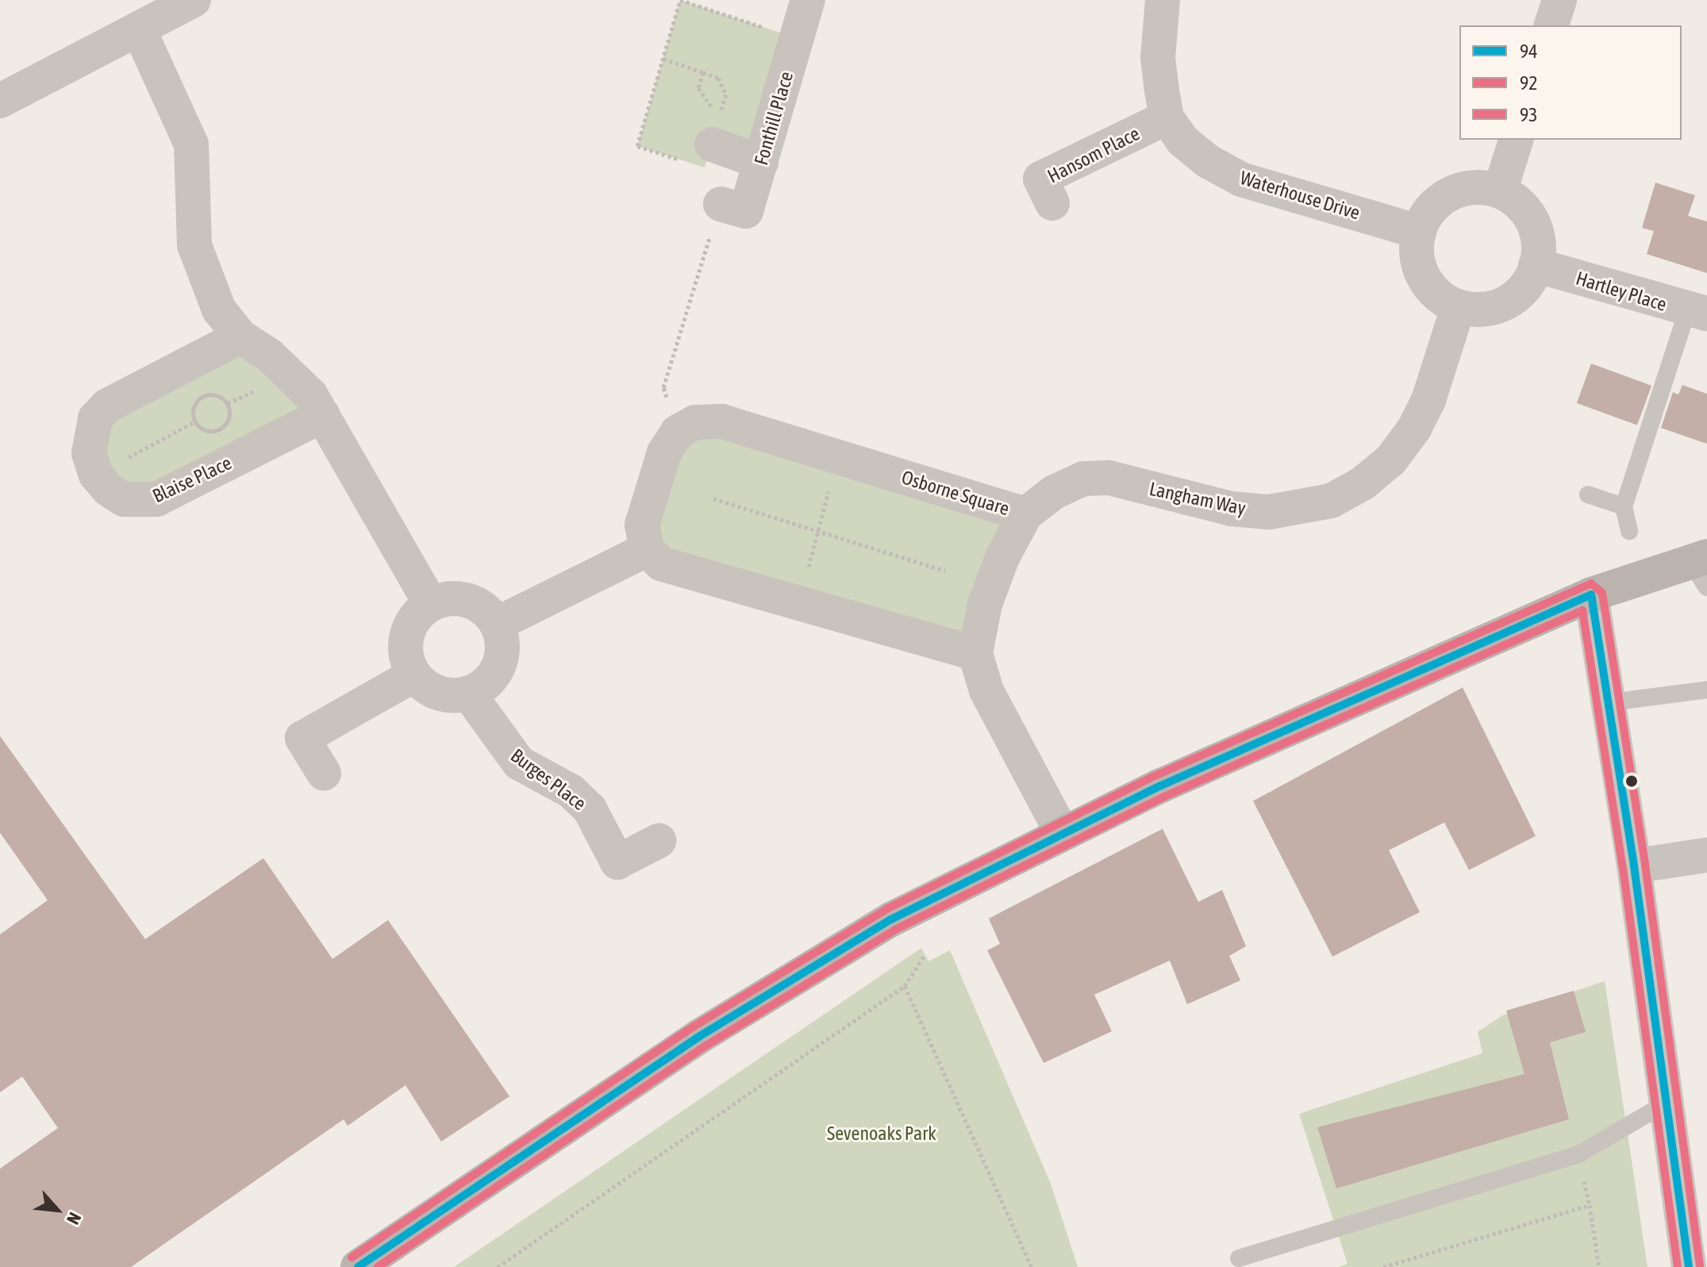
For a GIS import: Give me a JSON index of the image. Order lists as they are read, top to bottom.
{
  "streets": {
    "street": [
      "Fonthill Place",
      "Hansom Place",
      "Waterhouse Drive",
      "Hartley Place",
      "Blaise Place",
      "Osborne Square",
      "Langham Way",
      "Burges Place"
    ]
  },
  "crossings": [
    ["Hansom Place", "Waterhouse Drive"],
    ["Waterhouse Drive", "Hartley Place"],
    ["Waterhouse Drive", "Langham Way"],
    ["Hartley Place", "Langham Way"],
    ["Osborne Square", "Langham Way"]
  ],
  "parks": ["Sevenoaks Park"],
  "lines": ["transit line 93", "transit line 94", "transit line 92"],
  "legend": ["94", "92", "93"],
  "north": "bottom right"
}
